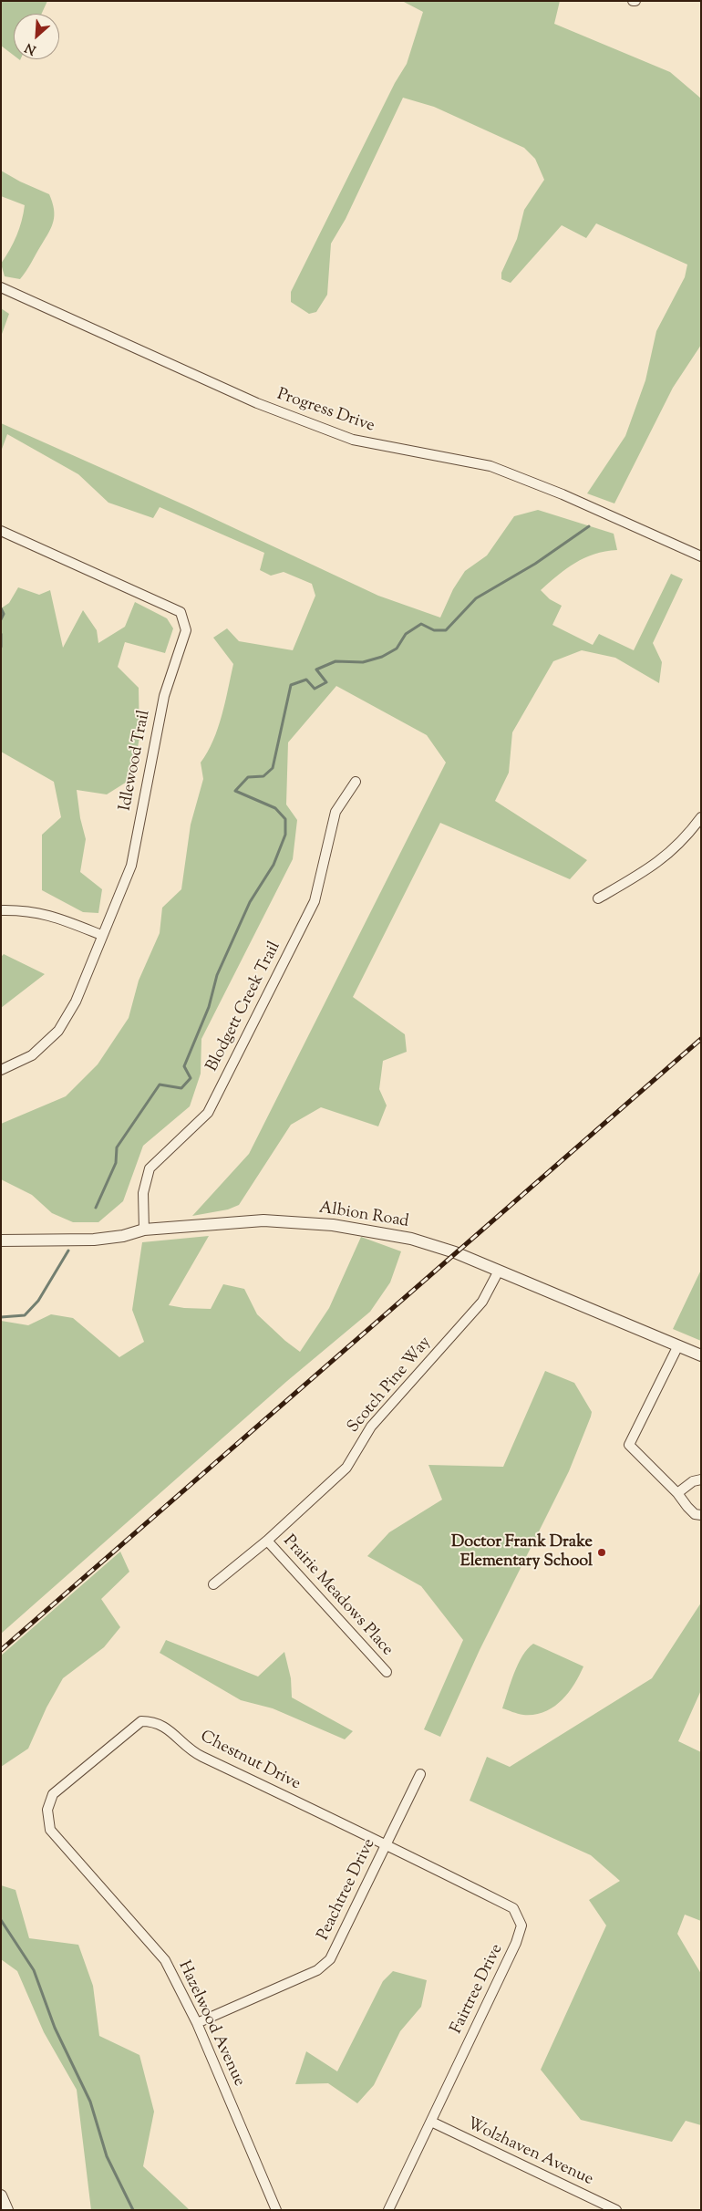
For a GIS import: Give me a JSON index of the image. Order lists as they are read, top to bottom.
{
  "streets": {
    "street": [
      "Progress Drive",
      "Idlewood Trail",
      "Blodgett Creek Trail",
      "Albion Road",
      "Scotch Pine Way",
      "Prairie Meadows Place",
      "Chestnut Drive",
      "Peachtree Drive",
      "Fairtree Drive",
      "Hazelwood Avenue",
      "Wolzhaven Avenue"
    ]
  },
  "crossings": [
    ["Blodgett Creek Trail", "Albion Road"],
    ["Albion Road", "Scotch Pine Way"],
    ["Scotch Pine Way", "Prairie Meadows Place"],
    ["Chestnut Drive", "Peachtree Drive"],
    ["Chestnut Drive", "Fairtree Drive"],
    ["Chestnut Drive", "Hazelwood Avenue"],
    ["Peachtree Drive", "Fairtree Drive"],
    ["Peachtree Drive", "Hazelwood Avenue"],
    ["Fairtree Drive", "Wolzhaven Avenue"]
  ],
  "places": ["Doctor Frank Drake Elementary School"],
  "north": "bottom left"
}
